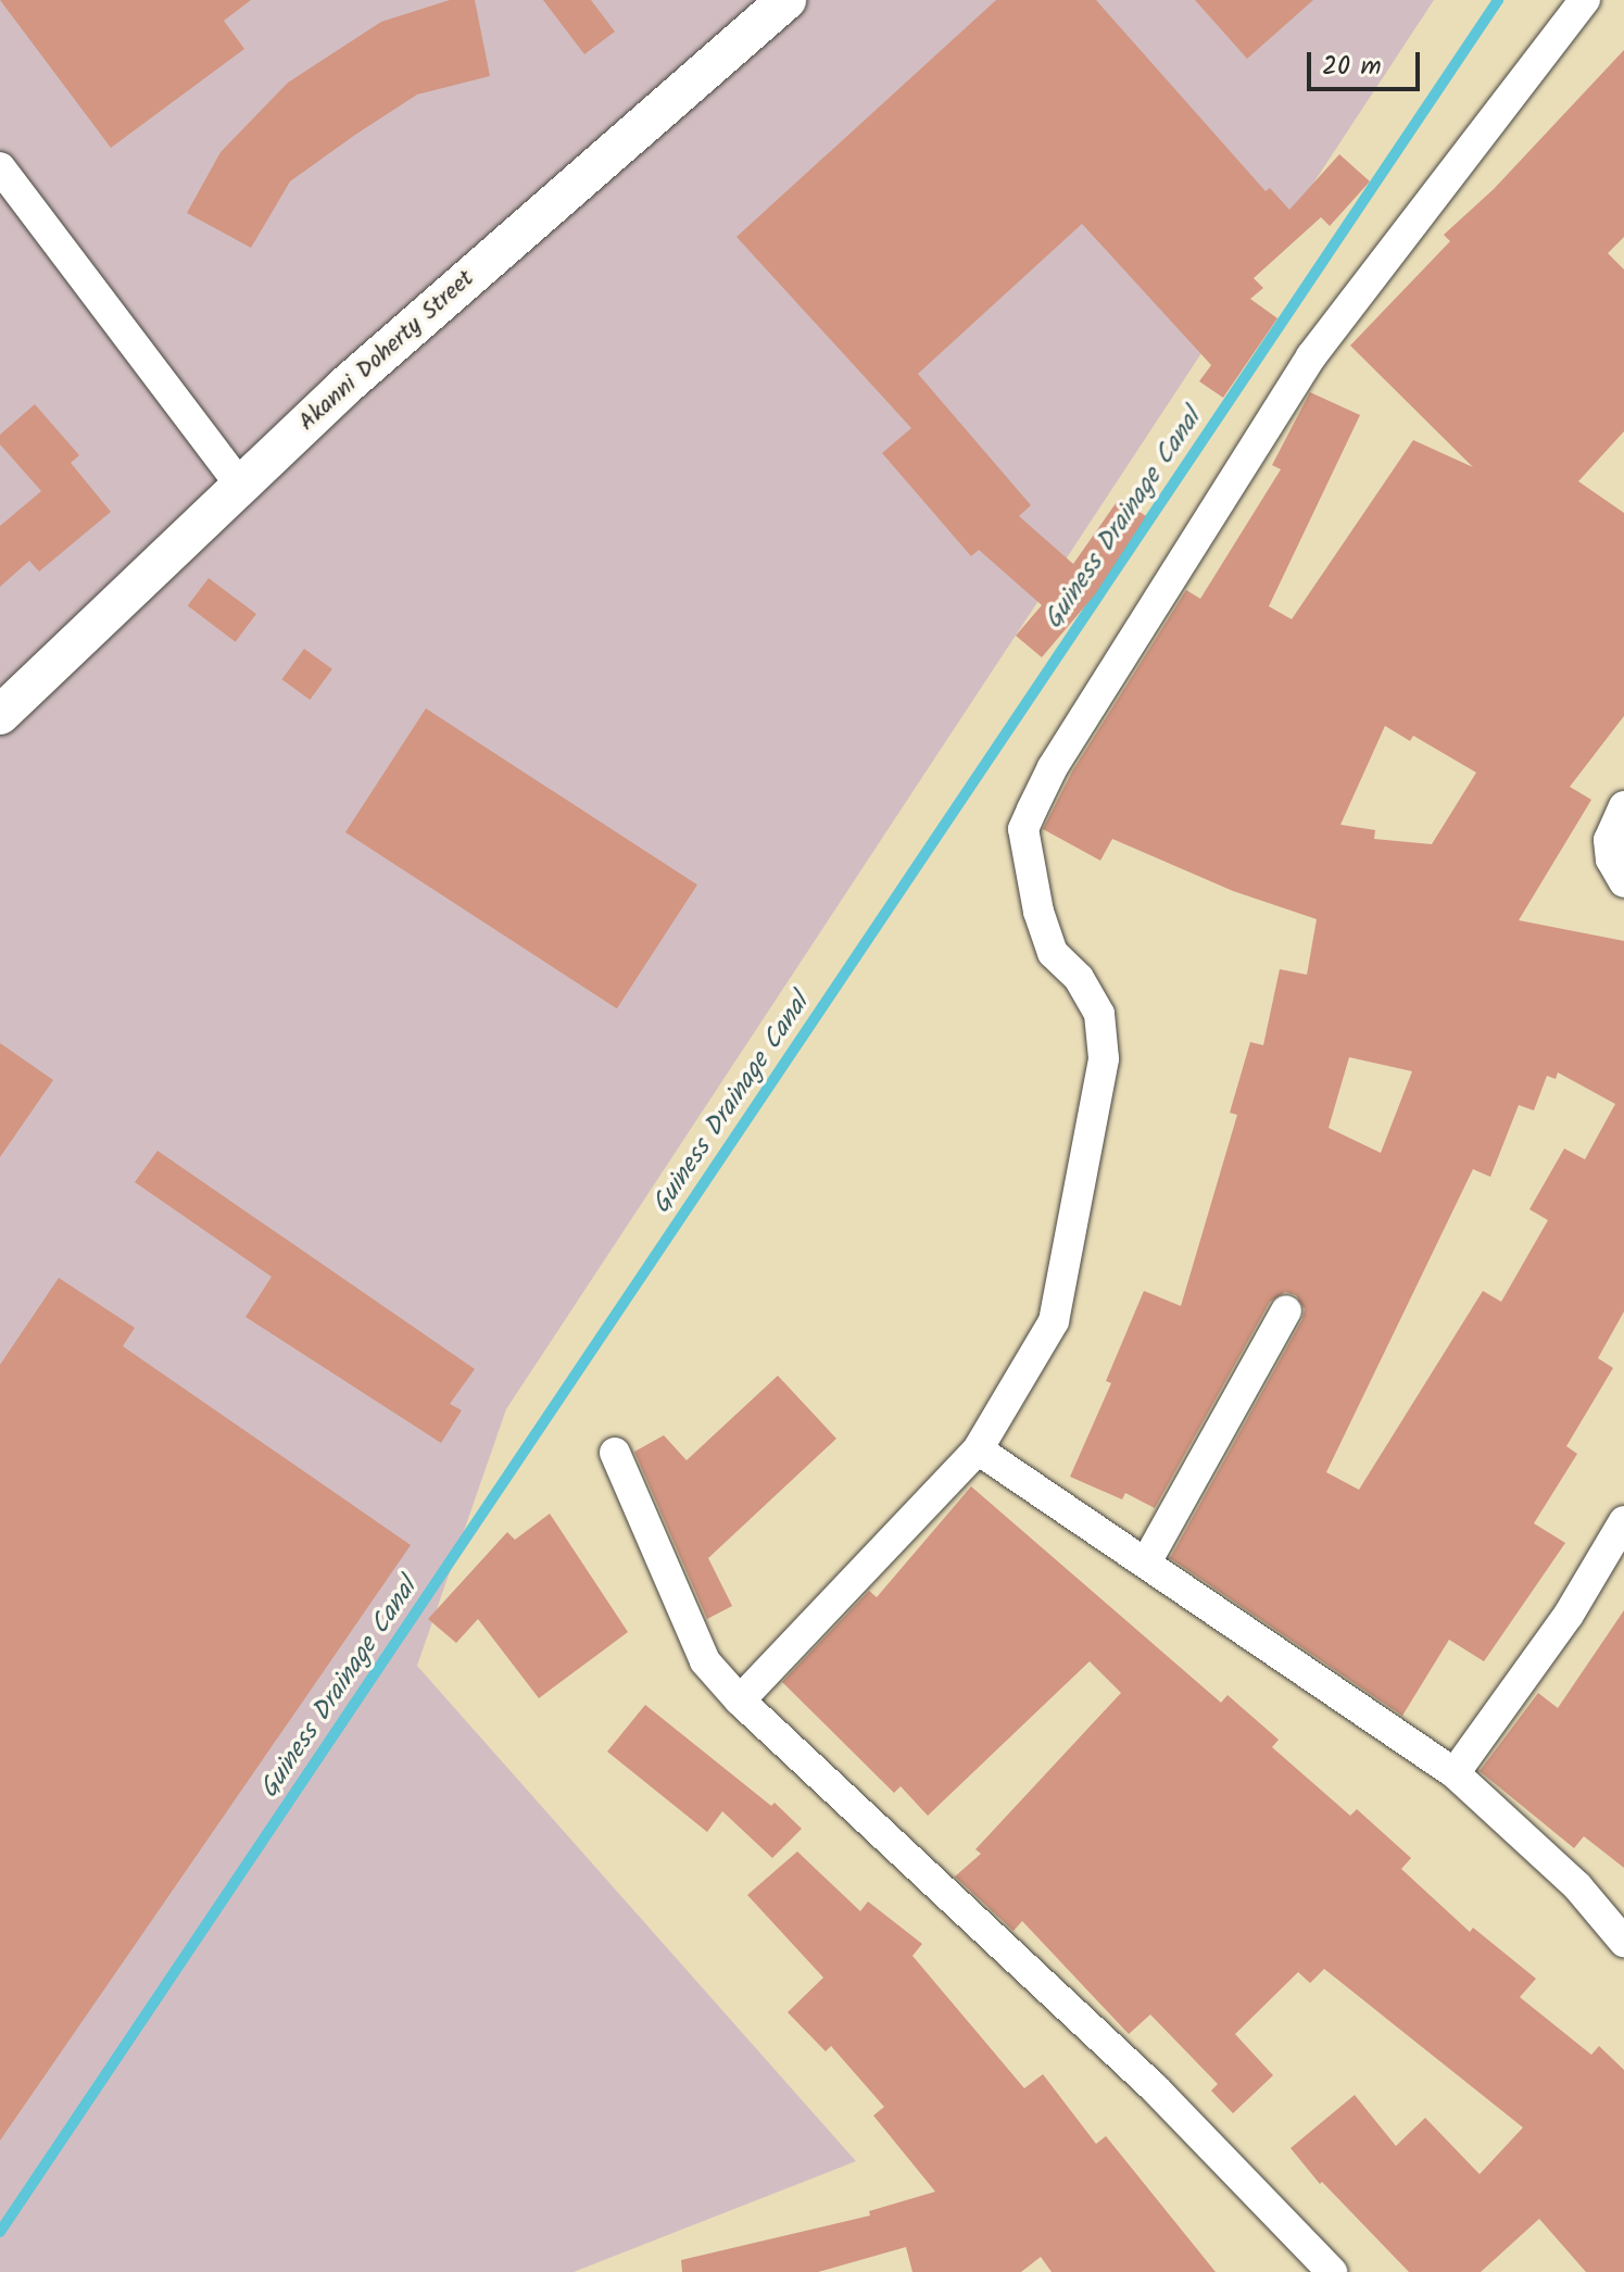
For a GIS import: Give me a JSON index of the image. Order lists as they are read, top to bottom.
{
  "streets": {
    "street": ["Akanni Doherty Street"]
  },
  "water": ["Guiness Drainage Canal"],
  "scale_bar": "20 m"
}
